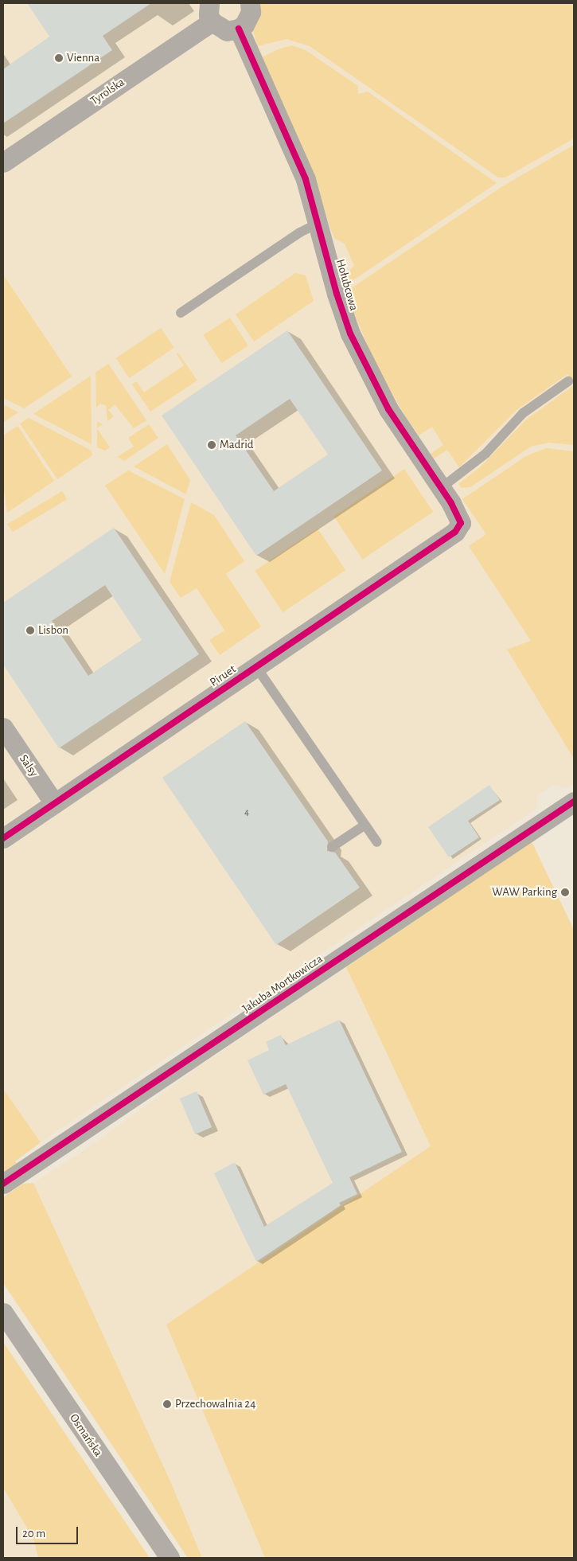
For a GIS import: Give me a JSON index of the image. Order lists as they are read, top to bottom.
{
  "streets": {
    "street": [
      "Tyrolska",
      "Hołubcowa",
      "Piruet",
      "Salsy",
      "Jakuba Mortkowicza",
      "Osmańska"
    ]
  },
  "crossings": [
    ["Hołubcowa", "Piruet"],
    ["Piruet", "Salsy"]
  ],
  "places": [
    "Vienna",
    "Madrid",
    "Lisbon",
    "WAW Parking",
    "Przechowalnia 24"
  ],
  "house_numbers": ["4"],
  "scale_bar": "20 m"
}
